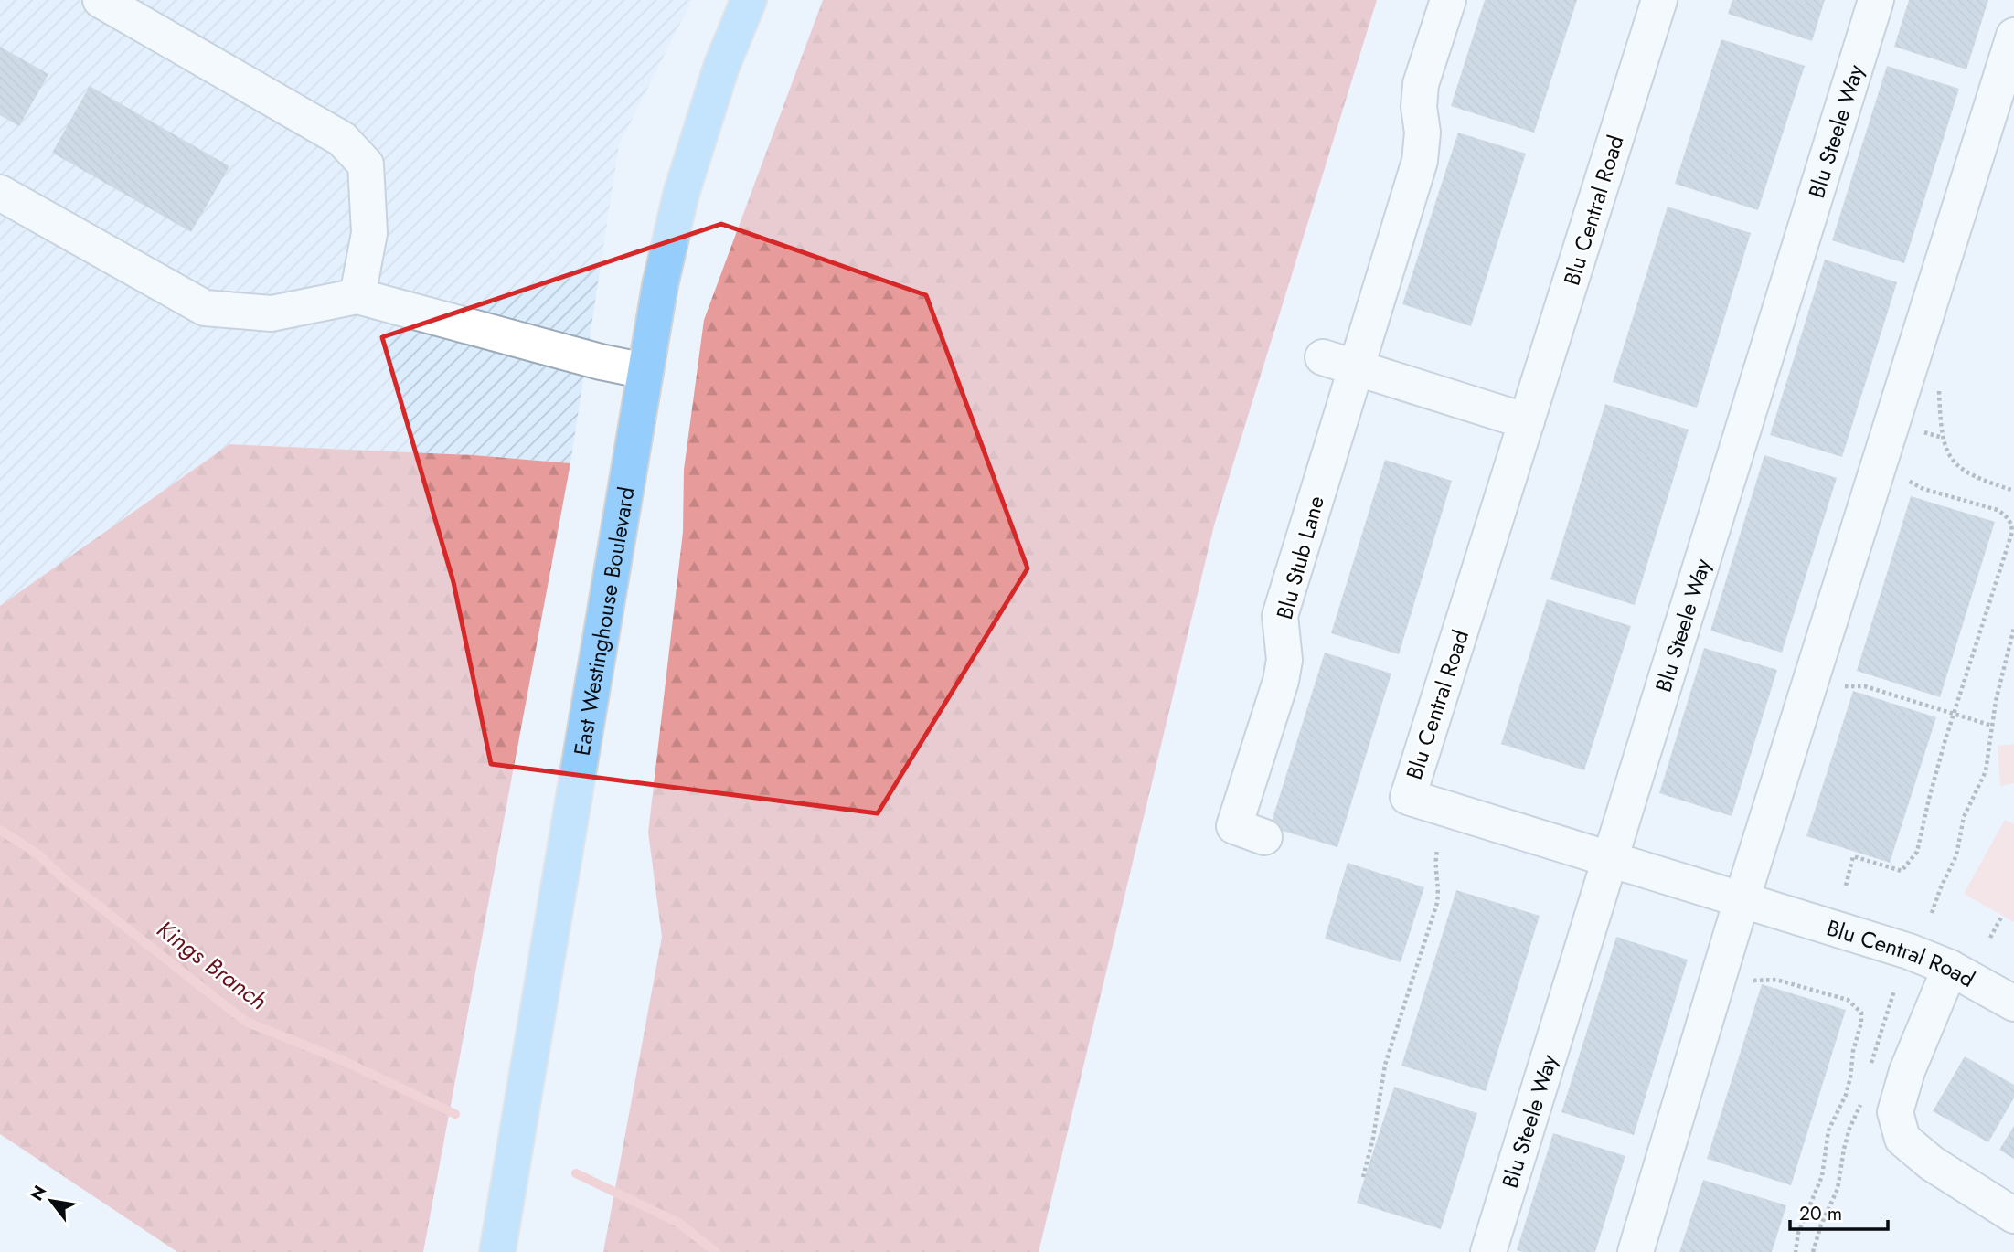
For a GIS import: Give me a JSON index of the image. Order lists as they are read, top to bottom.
{
  "streets": {
    "main road": ["East Westinghouse Boulevard"],
    "street": ["Blu Steele Way", "Blu Central Road", "Blu Stub Lane"]
  },
  "crossings": [
    ["Blu Steele Way", "Blu Central Road"]
  ],
  "water": ["Kings Branch"],
  "scale_bar": "20 m",
  "north": "top left"
}
